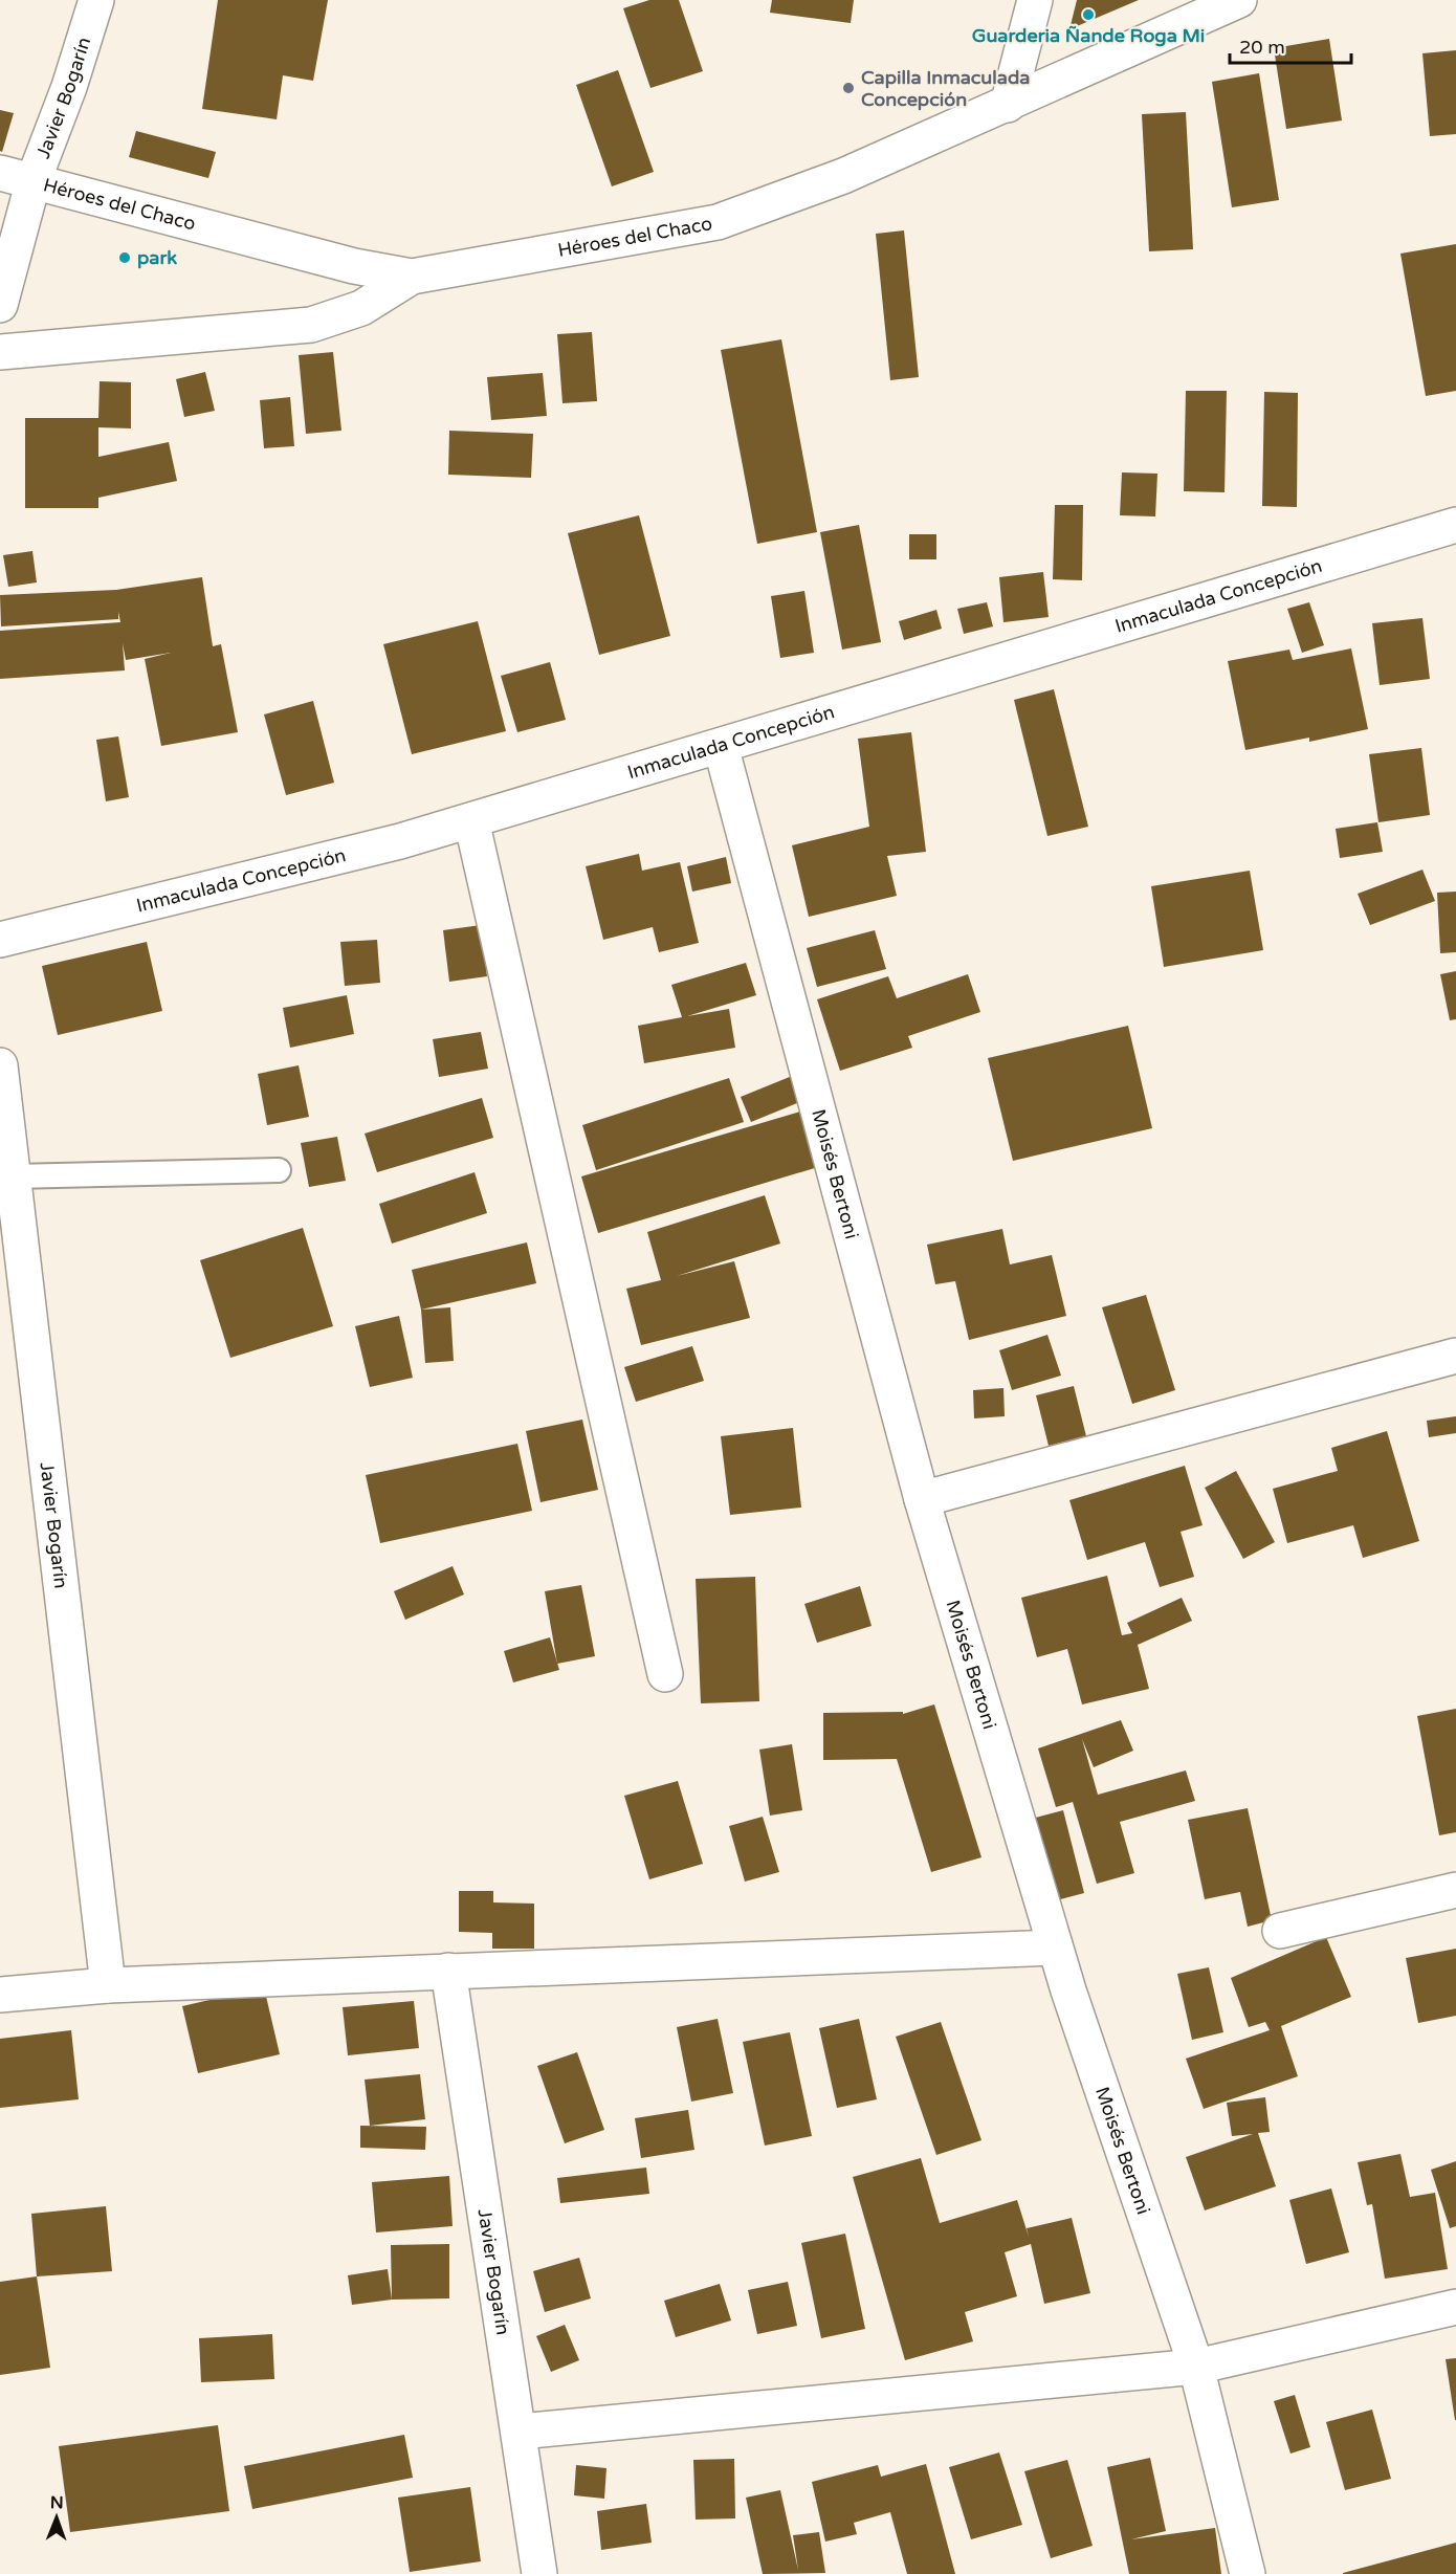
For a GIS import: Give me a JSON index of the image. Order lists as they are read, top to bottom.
{
  "streets": {
    "street": [
      "Javier Bogarín",
      "Héroes del Chaco",
      "Inmaculada Concepción",
      "Moisés Bertoni"
    ]
  },
  "crossings": [
    ["Javier Bogarín", "Héroes del Chaco"],
    ["Inmaculada Concepción", "Moisés Bertoni"]
  ],
  "places": ["Guarderia Ñande Roga Mi", "Capilla Inmaculada Concepción", "park"],
  "scale_bar": "20 m",
  "north": "top"
}
